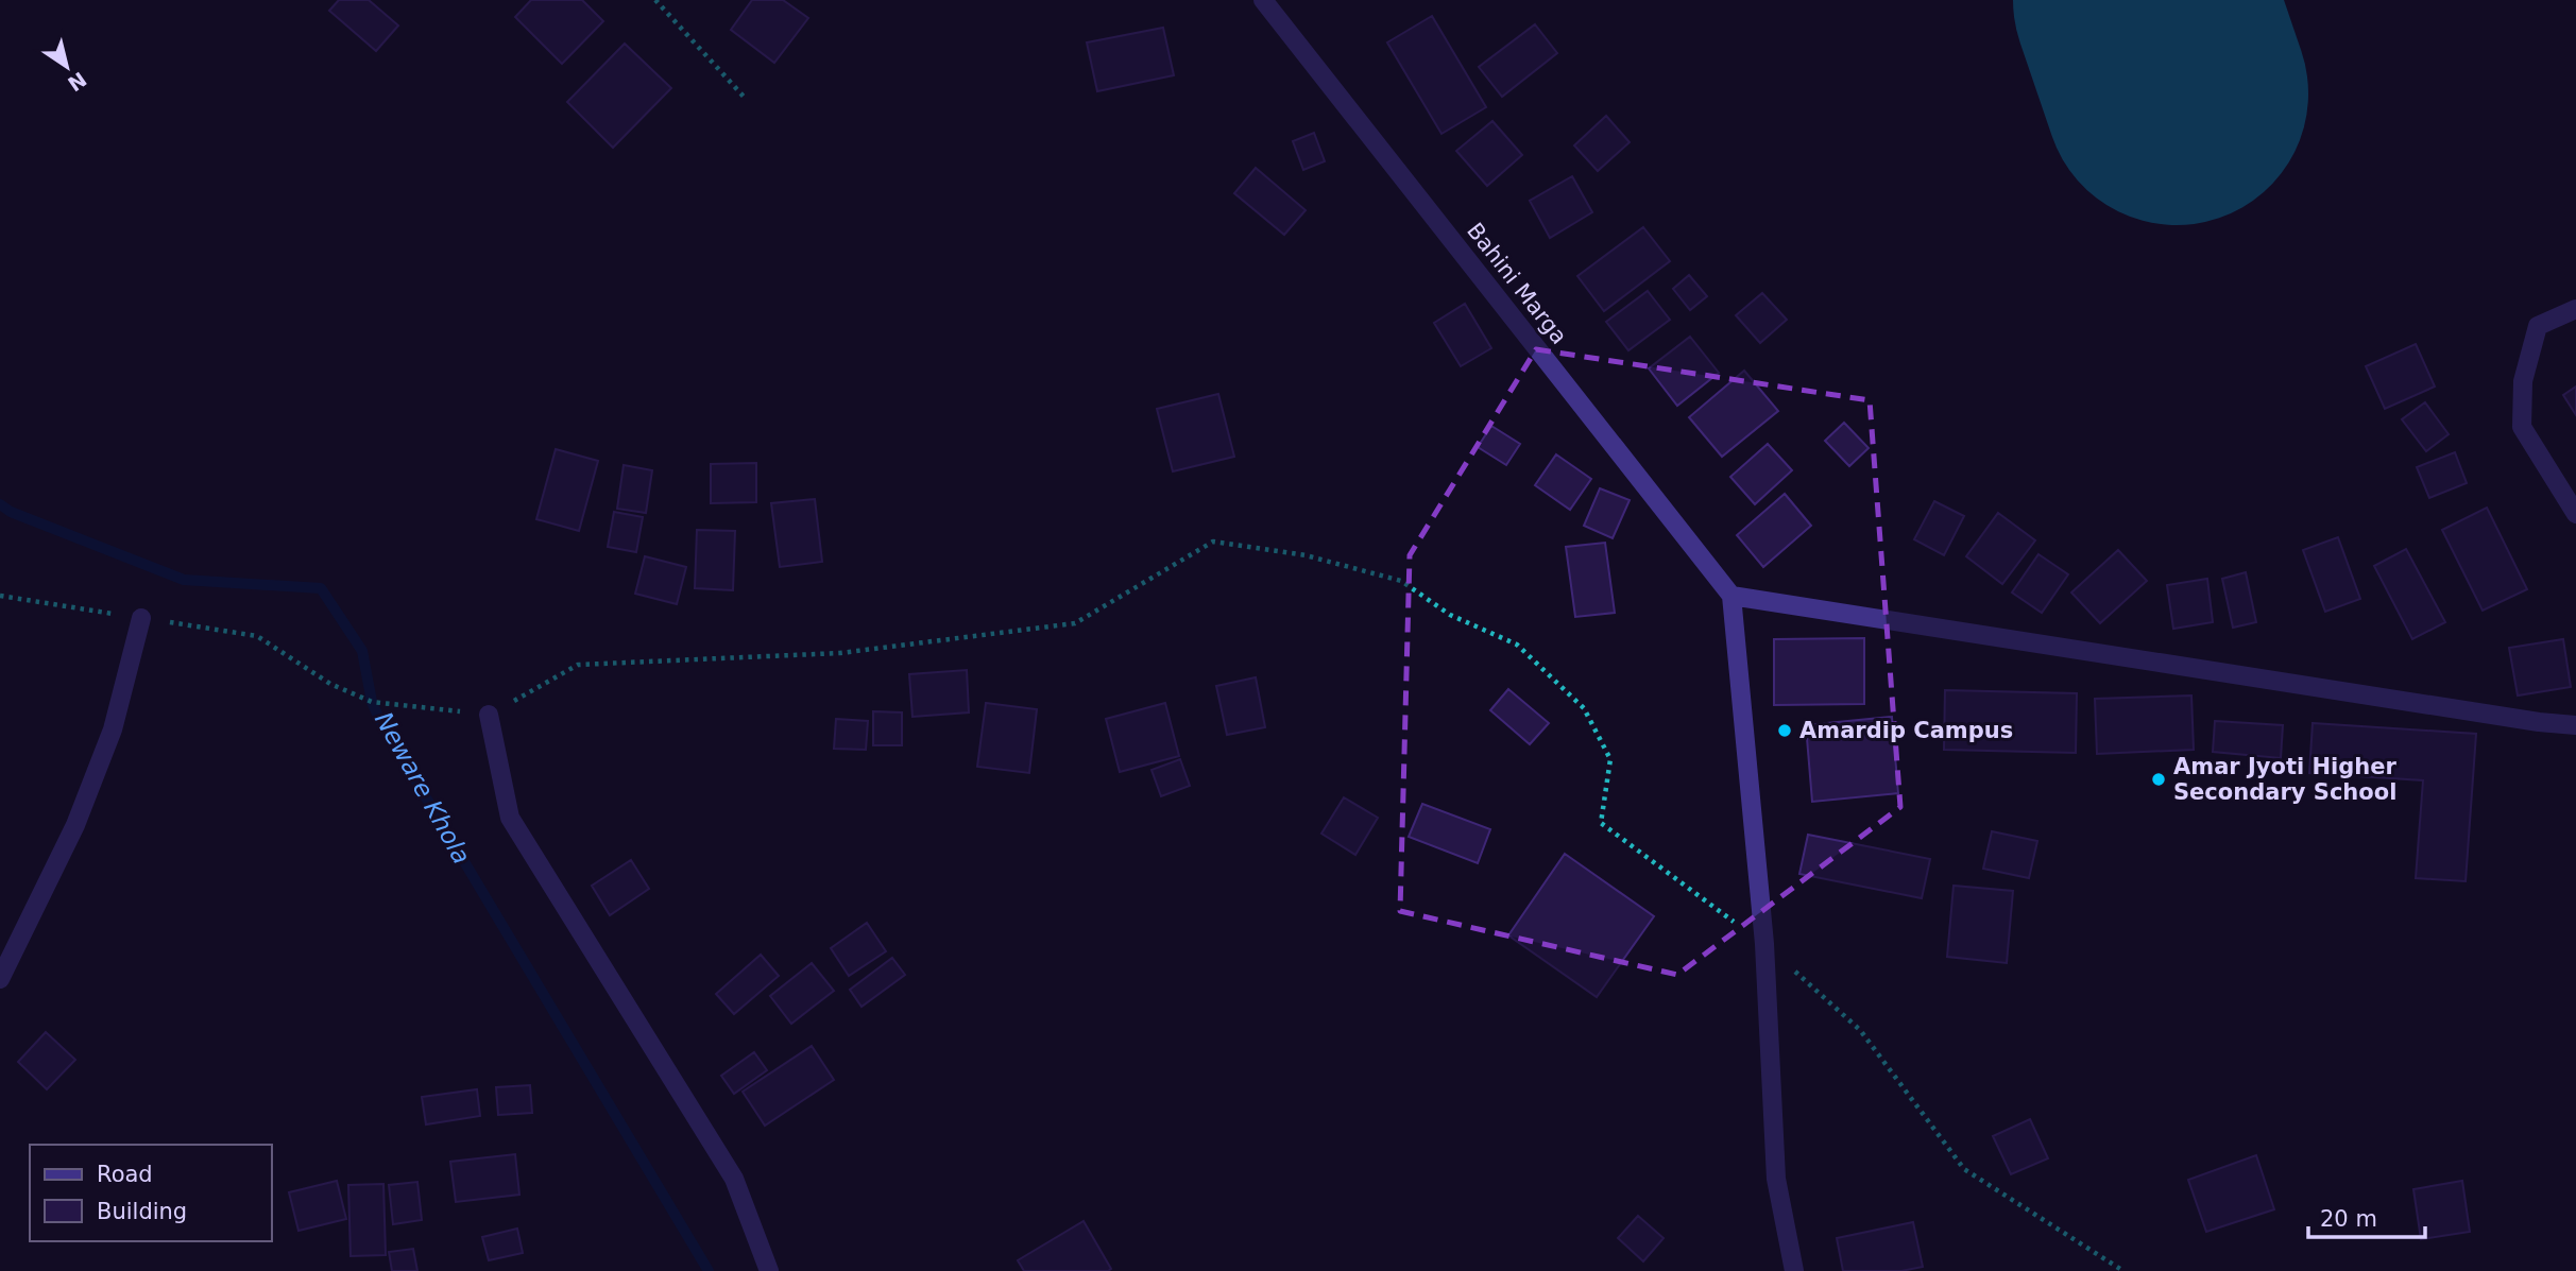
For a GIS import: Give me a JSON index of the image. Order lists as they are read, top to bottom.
{
  "streets": {
    "street": ["Bahini Marga"]
  },
  "water": ["Neware Khola"],
  "places": ["Amardip Campus", "Amar Jyoti Higher Secondary School"],
  "legend": ["Road", "Building"],
  "scale_bar": "20 m",
  "north": "bottom right"
}
